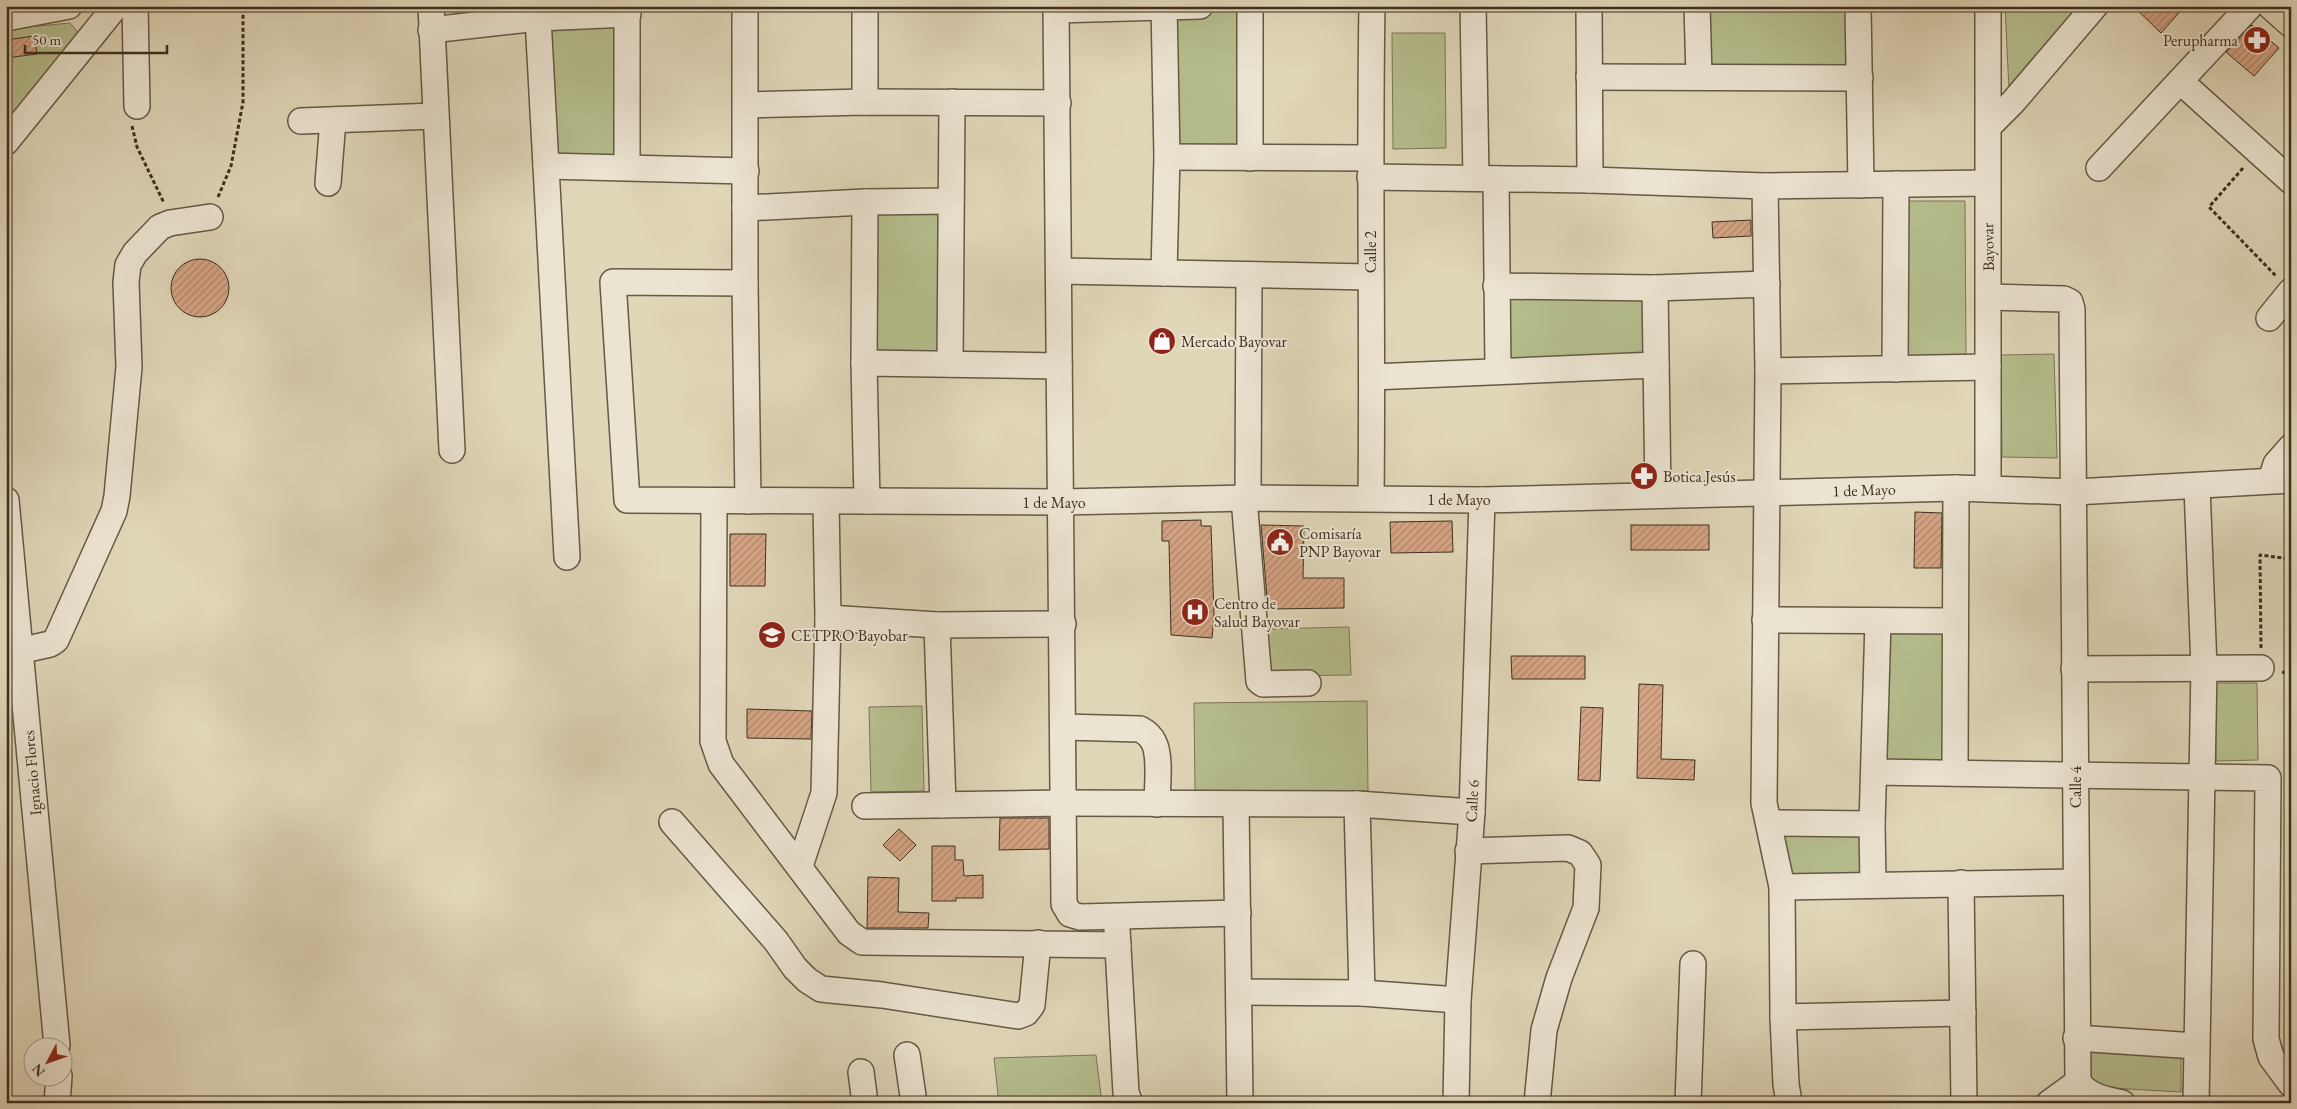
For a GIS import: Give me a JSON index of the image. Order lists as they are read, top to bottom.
{
  "streets": {
    "street": [
      "Bayovar",
      "Calle 2",
      "1 de Mayo",
      "Ignacio Flores",
      "Calle 4",
      "Calle 6"
    ]
  },
  "crossings": [
    ["Bayovar", "1 de Mayo"],
    ["Bayovar", "Calle 4"],
    ["Calle 2", "1 de Mayo"],
    ["1 de Mayo", "Calle 4"],
    ["1 de Mayo", "Calle 6"]
  ],
  "places": {
    "pharmacy": ["Perupharma", "Botica Jesús"],
    "shop": ["Mercado Bayovar"],
    "public building": ["Comisaría PNP Bayovar"],
    "hospital": ["Centro de Salud Bayovar"],
    "school or university": ["CETPRO Bayobar"]
  },
  "scale_bar": "50 m",
  "north": "bottom left"
}
